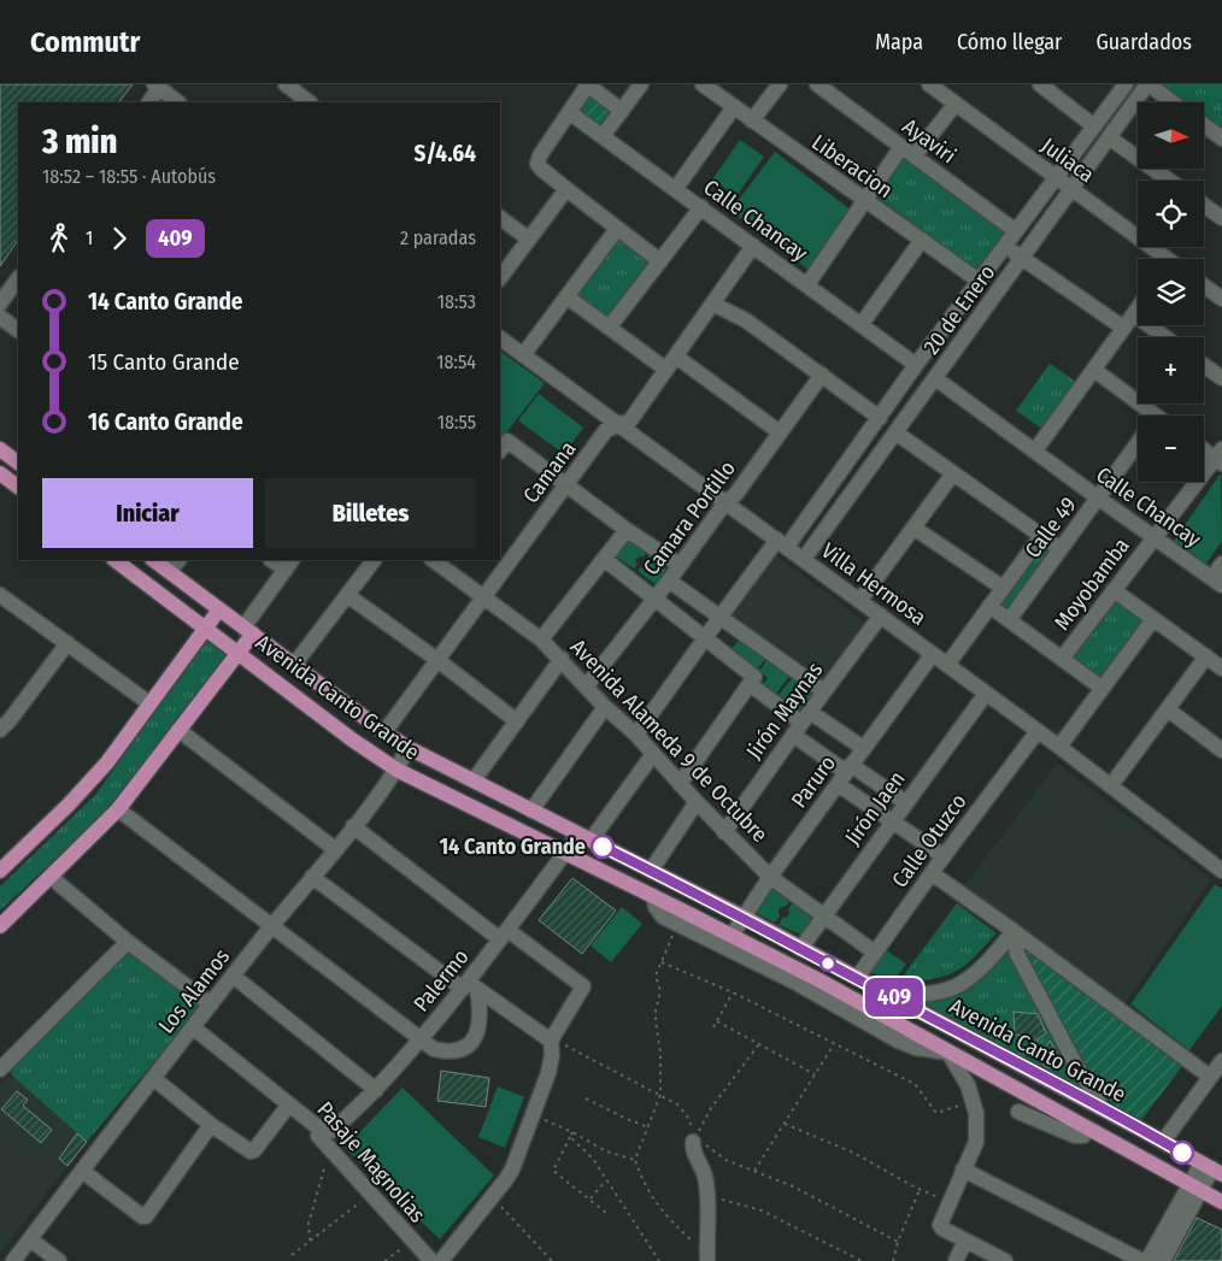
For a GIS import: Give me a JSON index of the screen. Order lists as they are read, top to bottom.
{
  "streets": {
    "main road": ["Avenida Canto Grande"],
    "street": [
      "Ayaviri",
      "Juliaca",
      "Liberacion",
      "Calle Chancay",
      "20 de Enero",
      "Camana",
      "Camara Portillo",
      "Calle 49",
      "Villa Hermosa",
      "Moyobamba",
      "Jirón Maynas",
      "Avenida Alameda 9 de Octubre",
      "Paruro",
      "Jirón Jaen",
      "Calle Otuzco",
      "Palermo",
      "Los Alamos",
      "Pasaje Magnolias"
    ]
  },
  "crossings": [
    ["Ayaviri", "20 de Enero"],
    ["Juliaca", "20 de Enero"],
    ["Liberacion", "20 de Enero"],
    ["Calle Chancay", "20 de Enero"],
    ["Calle Chancay", "Camana"],
    ["Calle Chancay", "Calle 49"],
    ["Calle Chancay", "Moyobamba"],
    ["20 de Enero", "Villa Hermosa"],
    ["20 de Enero", "Avenida Alameda 9 de Octubre"],
    ["Camana", "Villa Hermosa"],
    ["Camana", "Avenida Canto Grande"],
    ["Camana", "Avenida Alameda 9 de Octubre"],
    ["Camara Portillo", "Villa Hermosa"],
    ["Camara Portillo", "Avenida Alameda 9 de Octubre"],
    ["Villa Hermosa", "Jirón Maynas"],
    ["Villa Hermosa", "Paruro"],
    ["Villa Hermosa", "Jirón Jaen"],
    ["Villa Hermosa", "Calle Otuzco"],
    ["Avenida Canto Grande", "Paruro"],
    ["Avenida Canto Grande", "Jirón Jaen"],
    ["Avenida Canto Grande", "Calle Otuzco"],
    ["Avenida Canto Grande", "Palermo"],
    ["Avenida Canto Grande", "Los Alamos"],
    ["Jirón Maynas", "Avenida Alameda 9 de Octubre"],
    ["Avenida Alameda 9 de Octubre", "Paruro"],
    ["Avenida Alameda 9 de Octubre", "Jirón Jaen"],
    ["Avenida Alameda 9 de Octubre", "Calle Otuzco"],
    ["Avenida Alameda 9 de Octubre", "Palermo"],
    ["Palermo", "Pasaje Magnolias"],
    ["Los Alamos", "Pasaje Magnolias"]
  ],
  "places": ["14 Canto Grande"],
  "lines": ["bus line 409"],
  "north": "right",
  "page": {
    "header": "Commutr",
    "nav": ["Mapa", "Cómo llegar", "Guardados"],
    "on_map": "409",
    "map_buttons": ["+", "−"],
    "heading": ["3 min", "18:52 – 18:55 · Autobús", "S/4.64"],
    "legs": ["1", "409", "2 paradas"],
    "list": [
      {
        "name": "14 Canto Grande",
        "value": "18:53"
      },
      {
        "name": "15 Canto Grande",
        "value": "18:54"
      },
      {
        "name": "16 Canto Grande",
        "value": "18:55"
      }
    ],
    "buttons": ["Iniciar", "Billetes"]
  }
}
